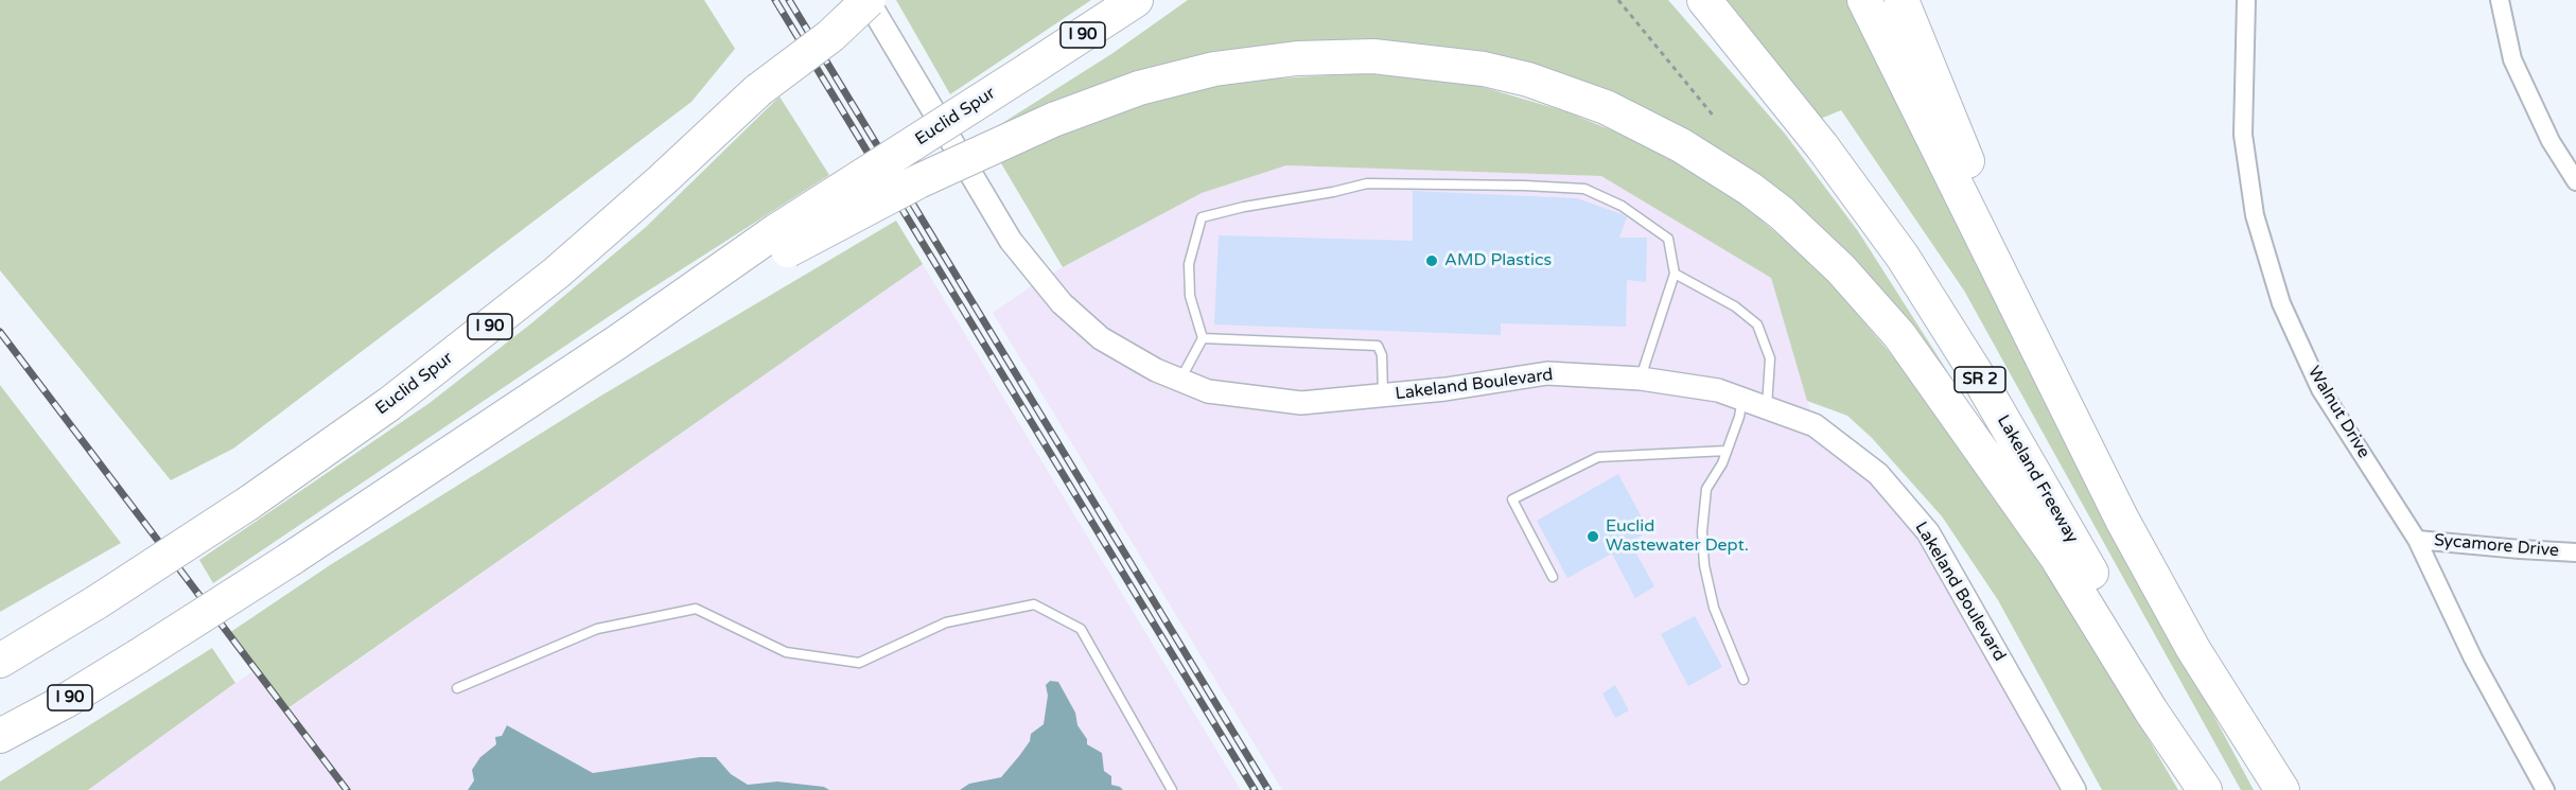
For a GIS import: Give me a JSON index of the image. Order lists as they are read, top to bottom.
{
  "streets": {
    "highway": [
      "I 90",
      "Euclid Spur",
      "SR 2",
      "Lakeland Freeway"
    ],
    "street": ["Lakeland Boulevard", "Walnut Drive", "Sycamore Drive"]
  },
  "crossings": [
    ["I 90", "Euclid Spur"],
    ["Walnut Drive", "Sycamore Drive"]
  ],
  "places": ["AMD Plastics", "Euclid Wastewater Dept."]
}
